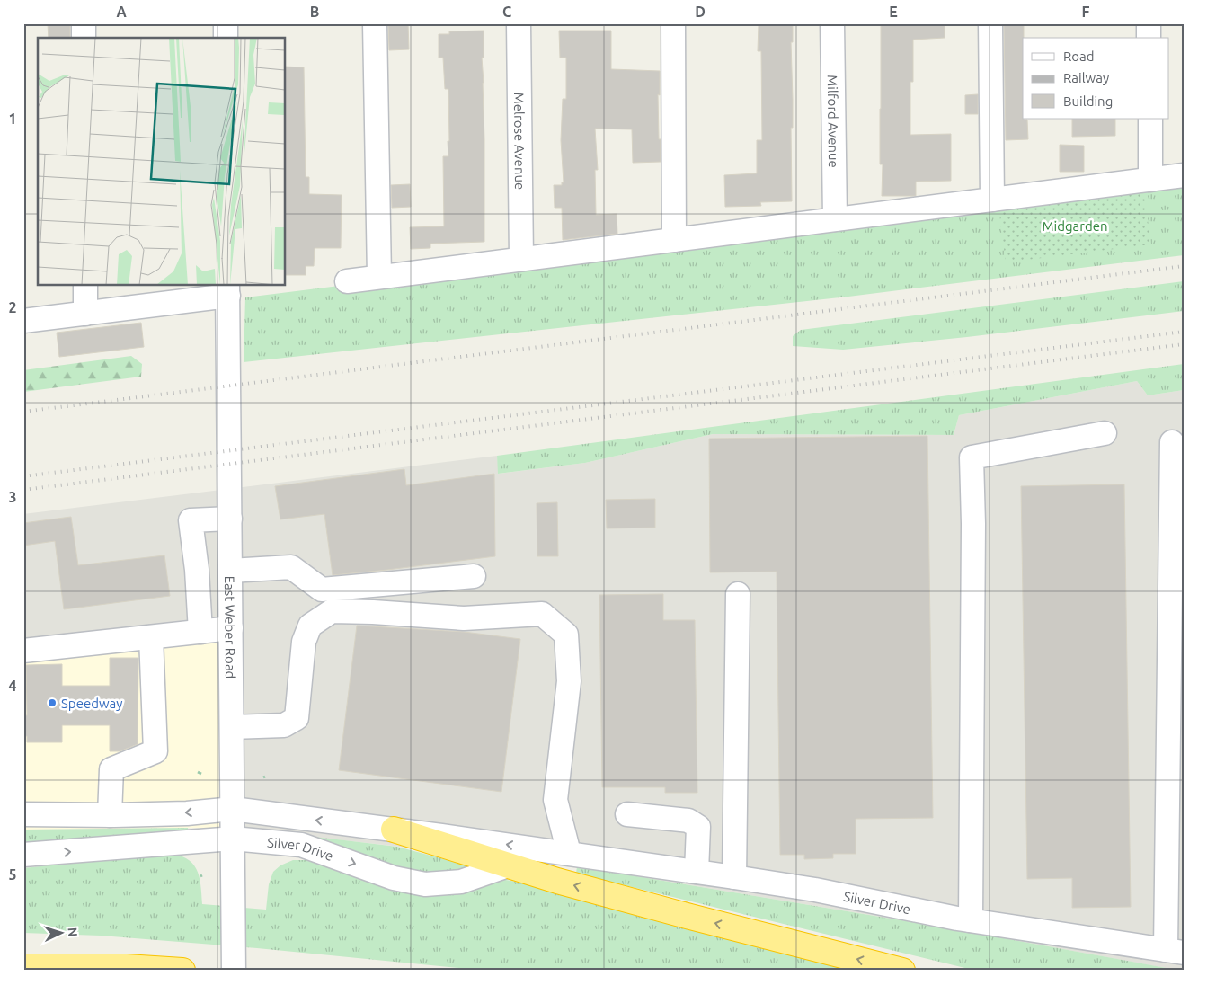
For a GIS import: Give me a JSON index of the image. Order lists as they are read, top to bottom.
{
  "streets": {
    "street": [
      "Milford Avenue",
      "Melrose Avenue",
      "East Weber Road",
      "Silver Drive"
    ]
  },
  "crossings": [
    ["East Weber Road", "Silver Drive"]
  ],
  "parks": ["Midgarden"],
  "places": ["Speedway"],
  "legend": ["Road", "Railway", "Building"],
  "north": "right",
  "grid": {
    "columns": [
      "A",
      "B",
      "C",
      "D",
      "E",
      "F"
    ],
    "rows": [
      "1",
      "2",
      "3",
      "4",
      "5"
    ]
  }
}
